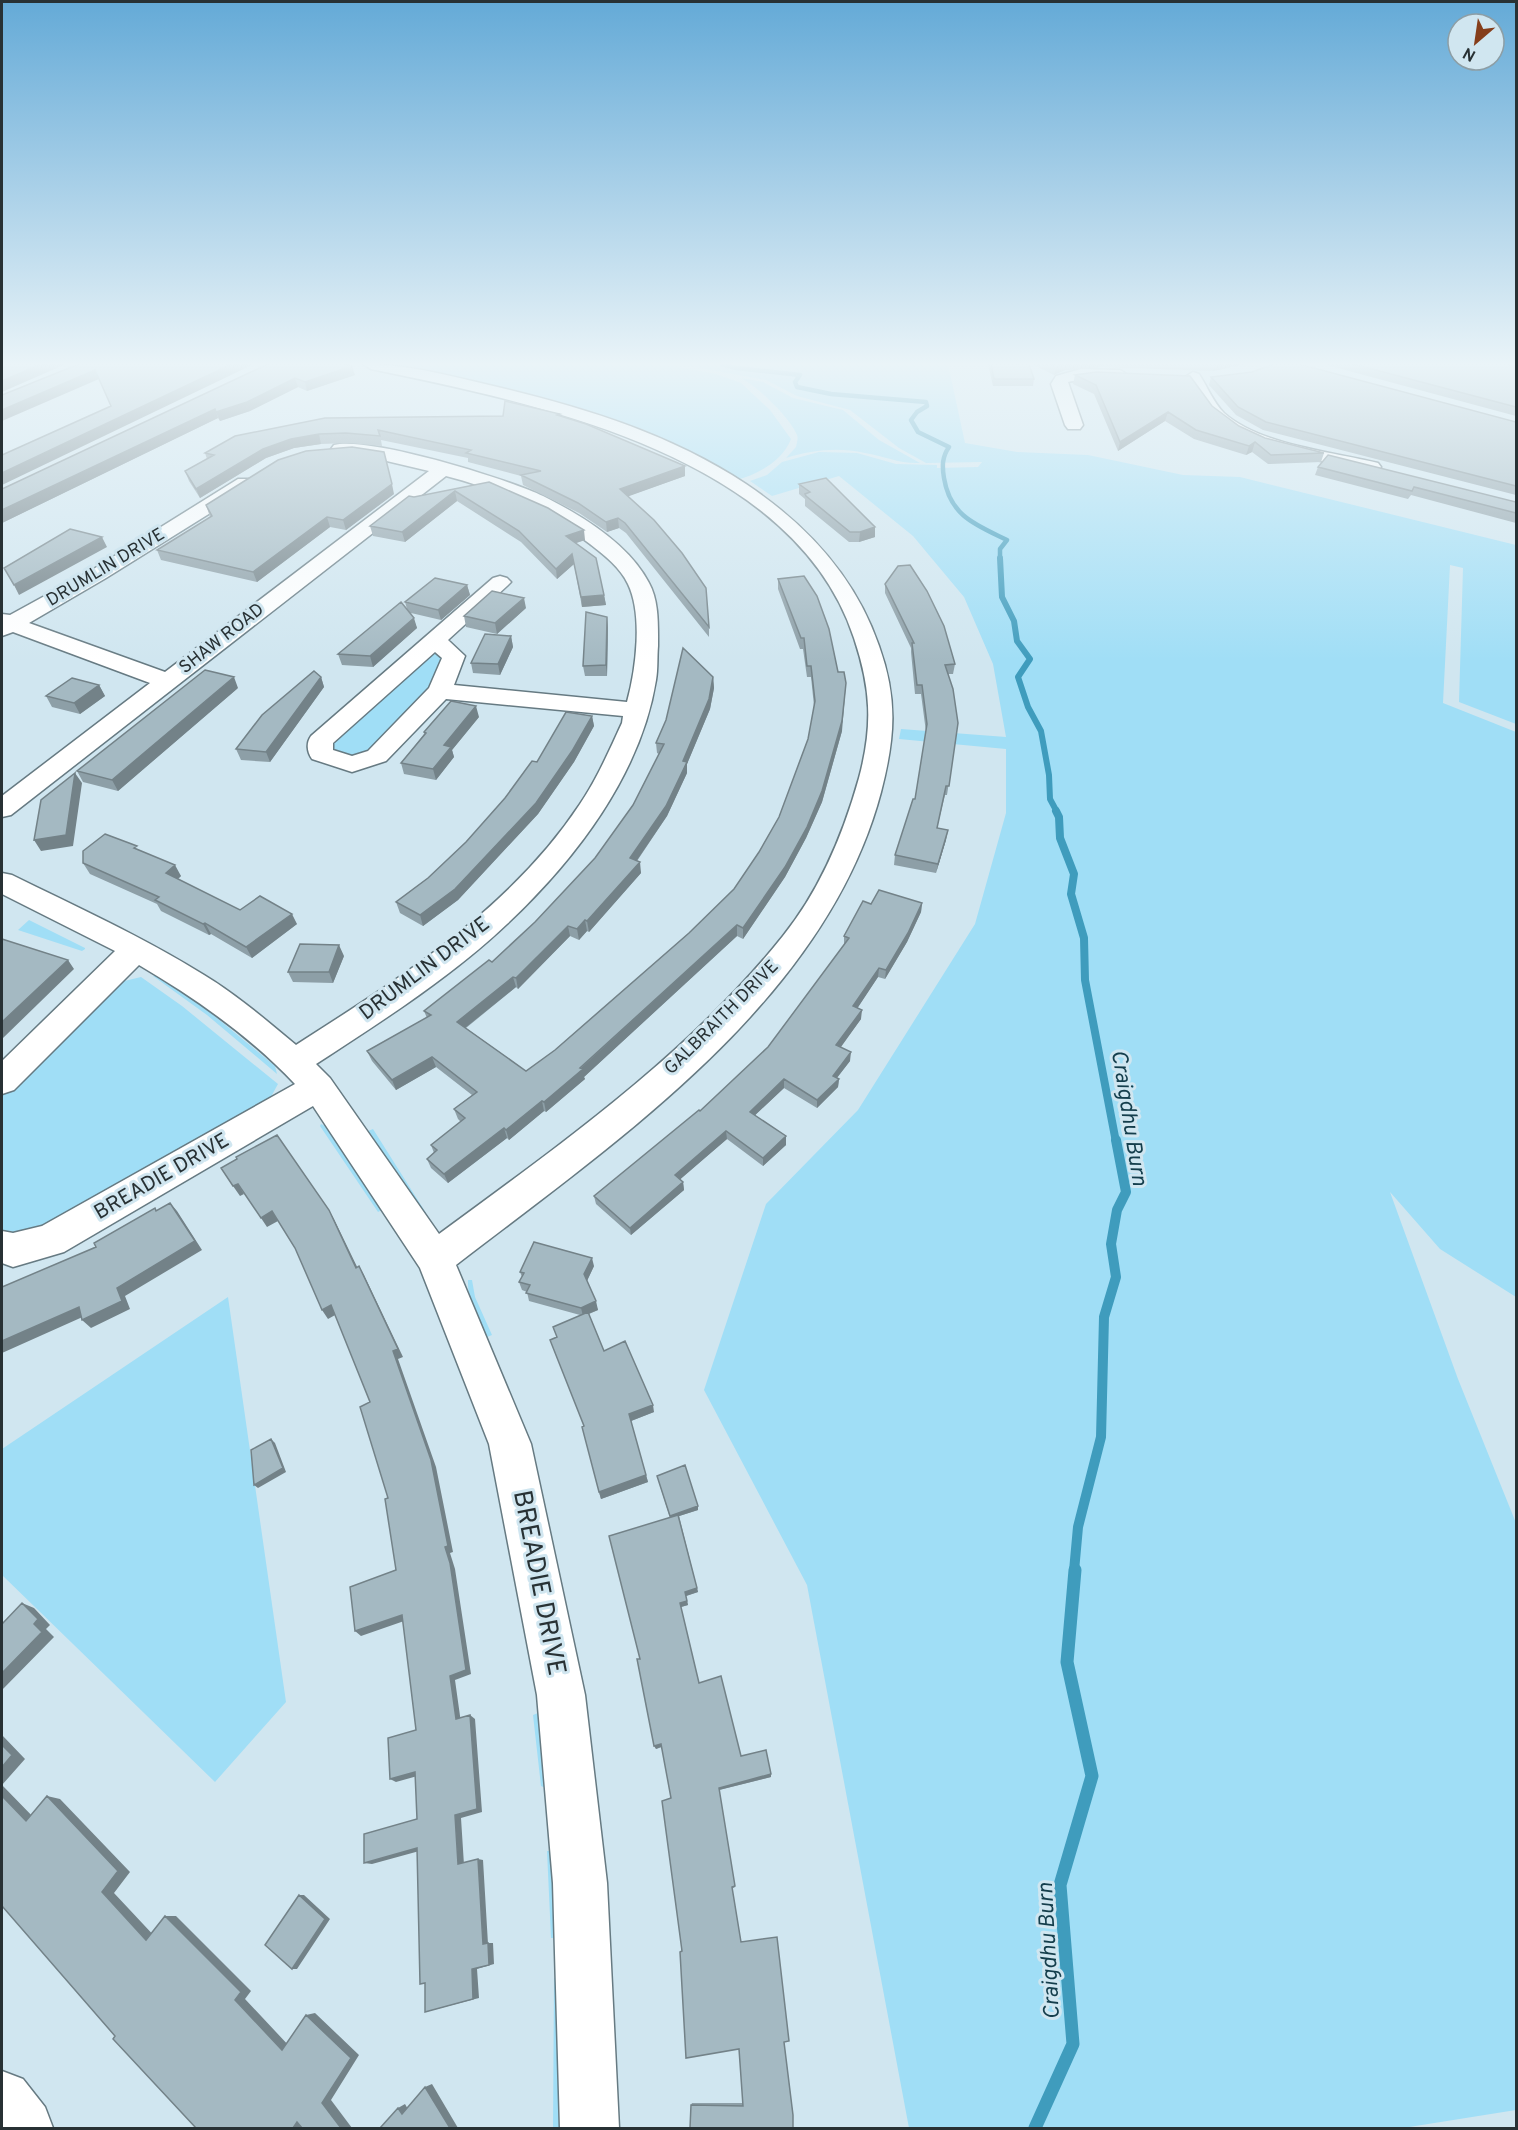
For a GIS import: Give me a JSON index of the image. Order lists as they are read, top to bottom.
{
  "streets": {
    "street": [
      "DRUMLIN DRIVE",
      "SHAW ROAD",
      "GALBRAITH DRIVE",
      "BREADIE DRIVE"
    ]
  },
  "crossings": [
    ["DRUMLIN DRIVE", "SHAW ROAD"],
    ["DRUMLIN DRIVE", "BREADIE DRIVE"],
    ["GALBRAITH DRIVE", "BREADIE DRIVE"]
  ],
  "water": ["Craigdhu Burn"],
  "north": "bottom left"
}
